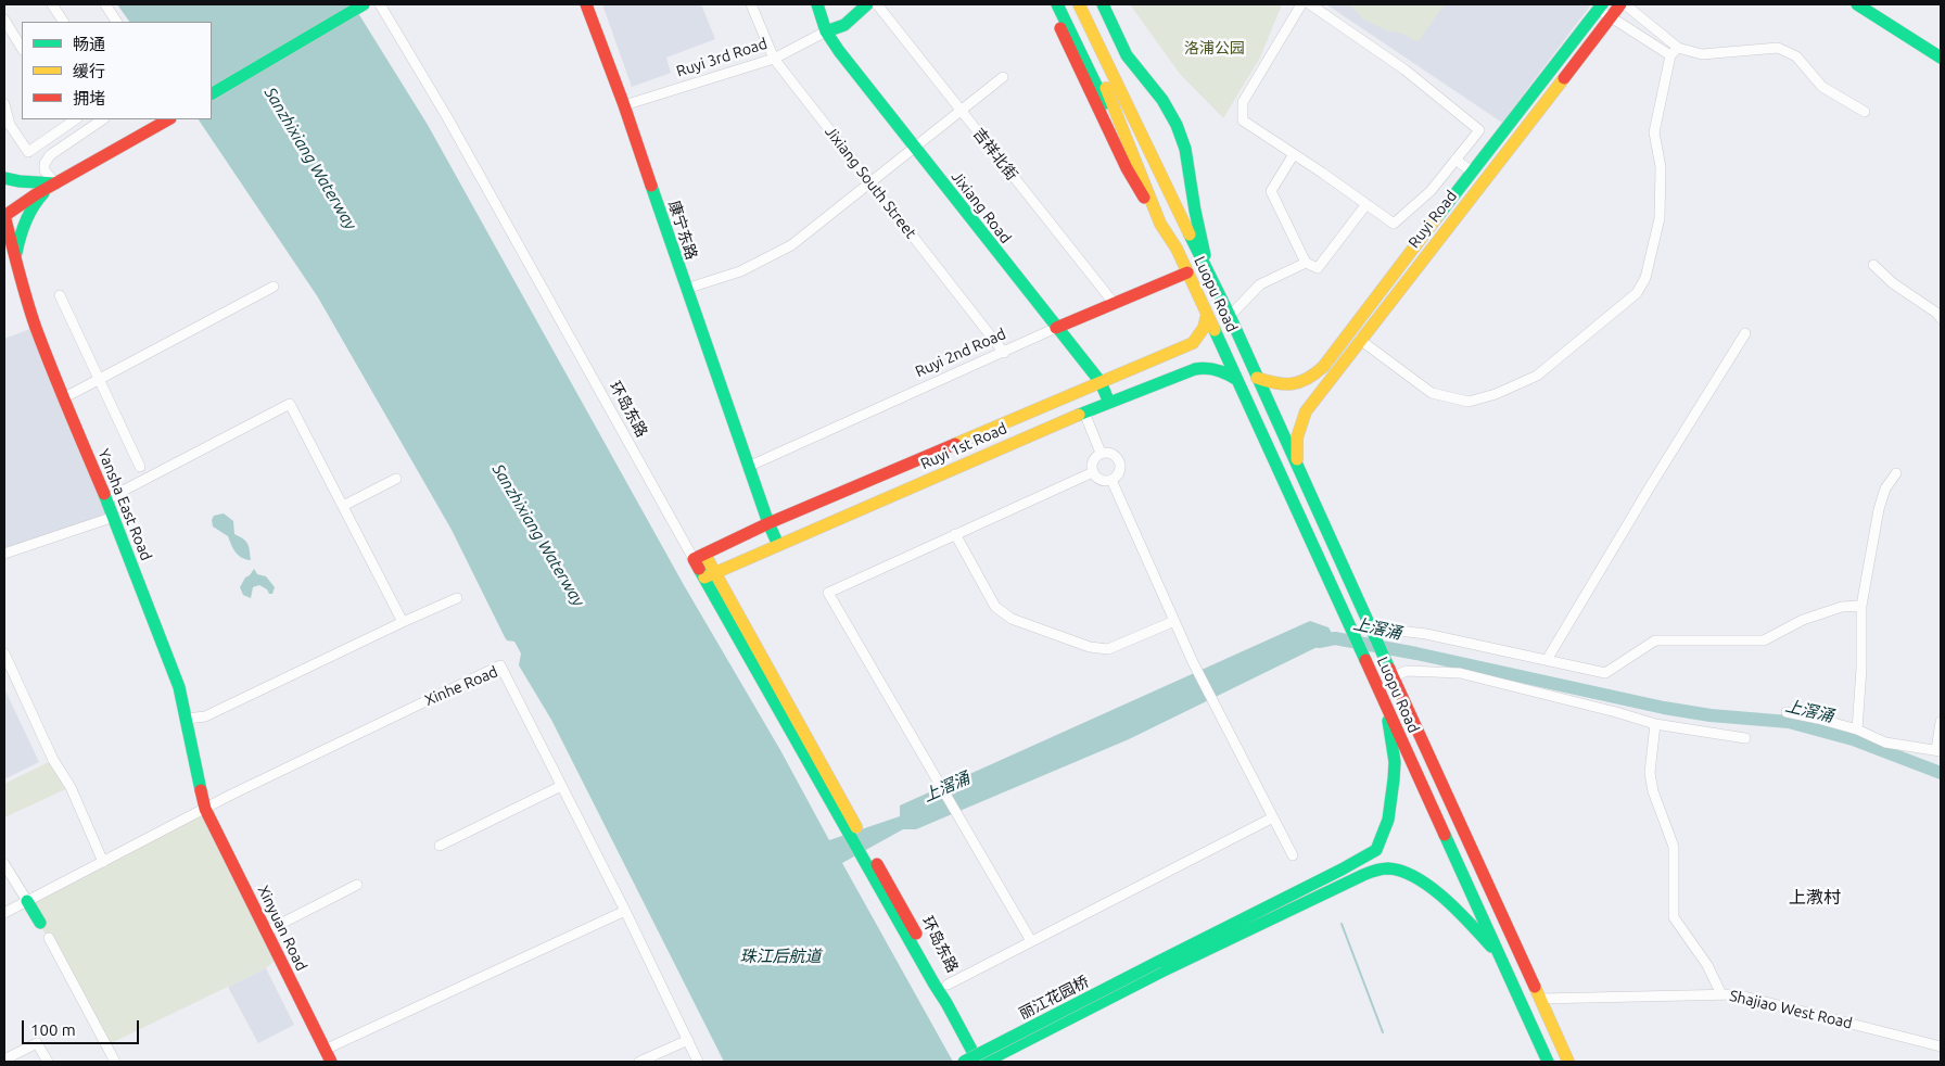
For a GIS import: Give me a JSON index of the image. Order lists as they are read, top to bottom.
{
  "streets": {
    "main road": [
      "Ruyi 3rd Road",
      "Jixiang Road",
      "Ruyi Road",
      "康宁东路",
      "Luopu Road",
      "Ruyi 2nd Road",
      "环岛东路",
      "Ruyi 1st Road",
      "Yansha East Road",
      "Xinyuan Road",
      "丽江花园桥"
    ],
    "street": [
      "吉祥北街",
      "Jixiang South Street",
      "Xinhe Road",
      "Shajiao West Road"
    ]
  },
  "crossings": [
    ["Ruyi 3rd Road", "Jixiang South Street"],
    ["Ruyi 3rd Road", "Jixiang Road"],
    ["Ruyi 3rd Road", "康宁东路"],
    ["吉祥北街", "Ruyi 2nd Road"],
    ["Jixiang South Street", "Ruyi 2nd Road"],
    ["Jixiang Road", "Ruyi 2nd Road"],
    ["Jixiang Road", "Ruyi 1st Road"],
    ["Ruyi Road", "Luopu Road"],
    ["康宁东路", "Ruyi 2nd Road"],
    ["康宁东路", "Ruyi 1st Road"],
    ["Luopu Road", "Ruyi 2nd Road"],
    ["Luopu Road", "Ruyi 1st Road"],
    ["Luopu Road", "Shajiao West Road"],
    ["环岛东路", "Ruyi 1st Road"],
    ["Yansha East Road", "Xinhe Road"],
    ["Yansha East Road", "Xinyuan Road"],
    ["Xinhe Road", "Xinyuan Road"]
  ],
  "districts": ["上漖村"],
  "water": ["Sanzhixiang Waterway", "上滘涌", "珠江后航道"],
  "parks": ["洛浦公园"],
  "legend": ["畅通", "缓行", "拥堵"],
  "scale_bar": "100 m"
}
